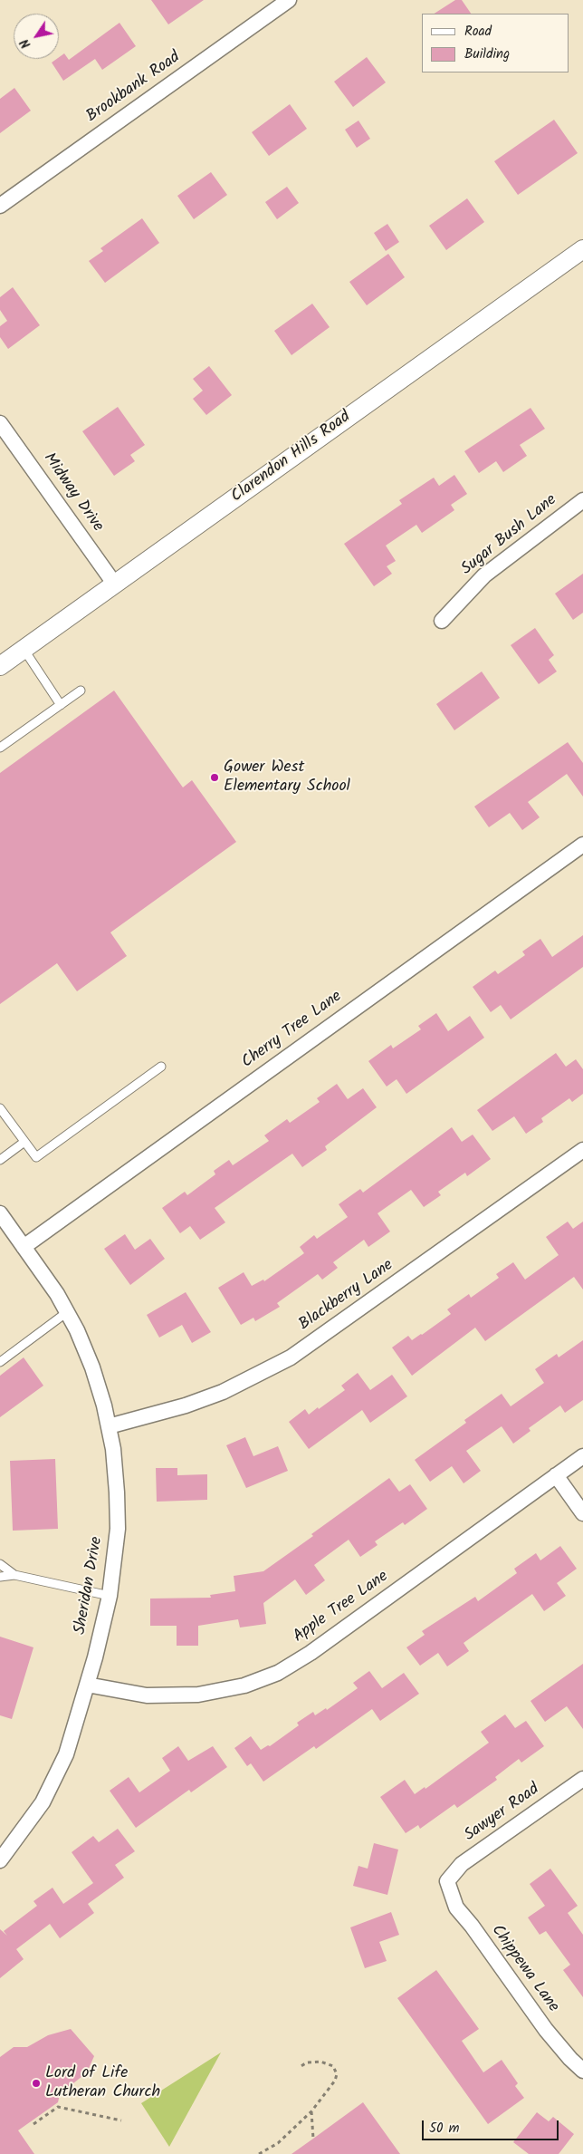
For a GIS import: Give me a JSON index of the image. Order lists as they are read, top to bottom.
{
  "streets": {
    "street": [
      "Brookbank Road",
      "Clarendon Hills Road",
      "Midway Drive",
      "Sugar Bush Lane",
      "Cherry Tree Lane",
      "Blackberry Lane",
      "Sheridan Drive",
      "Apple Tree Lane",
      "Sawyer Road",
      "Chippewa Lane"
    ]
  },
  "crossings": [
    ["Clarendon Hills Road", "Midway Drive"],
    ["Cherry Tree Lane", "Sheridan Drive"],
    ["Blackberry Lane", "Sheridan Drive"],
    ["Sheridan Drive", "Apple Tree Lane"],
    ["Sawyer Road", "Chippewa Lane"]
  ],
  "places": ["Gower West Elementary School", "Lord of Life Lutheran Church"],
  "legend": ["Road", "Building"],
  "scale_bar": "50 m",
  "north": "bottom left"
}
